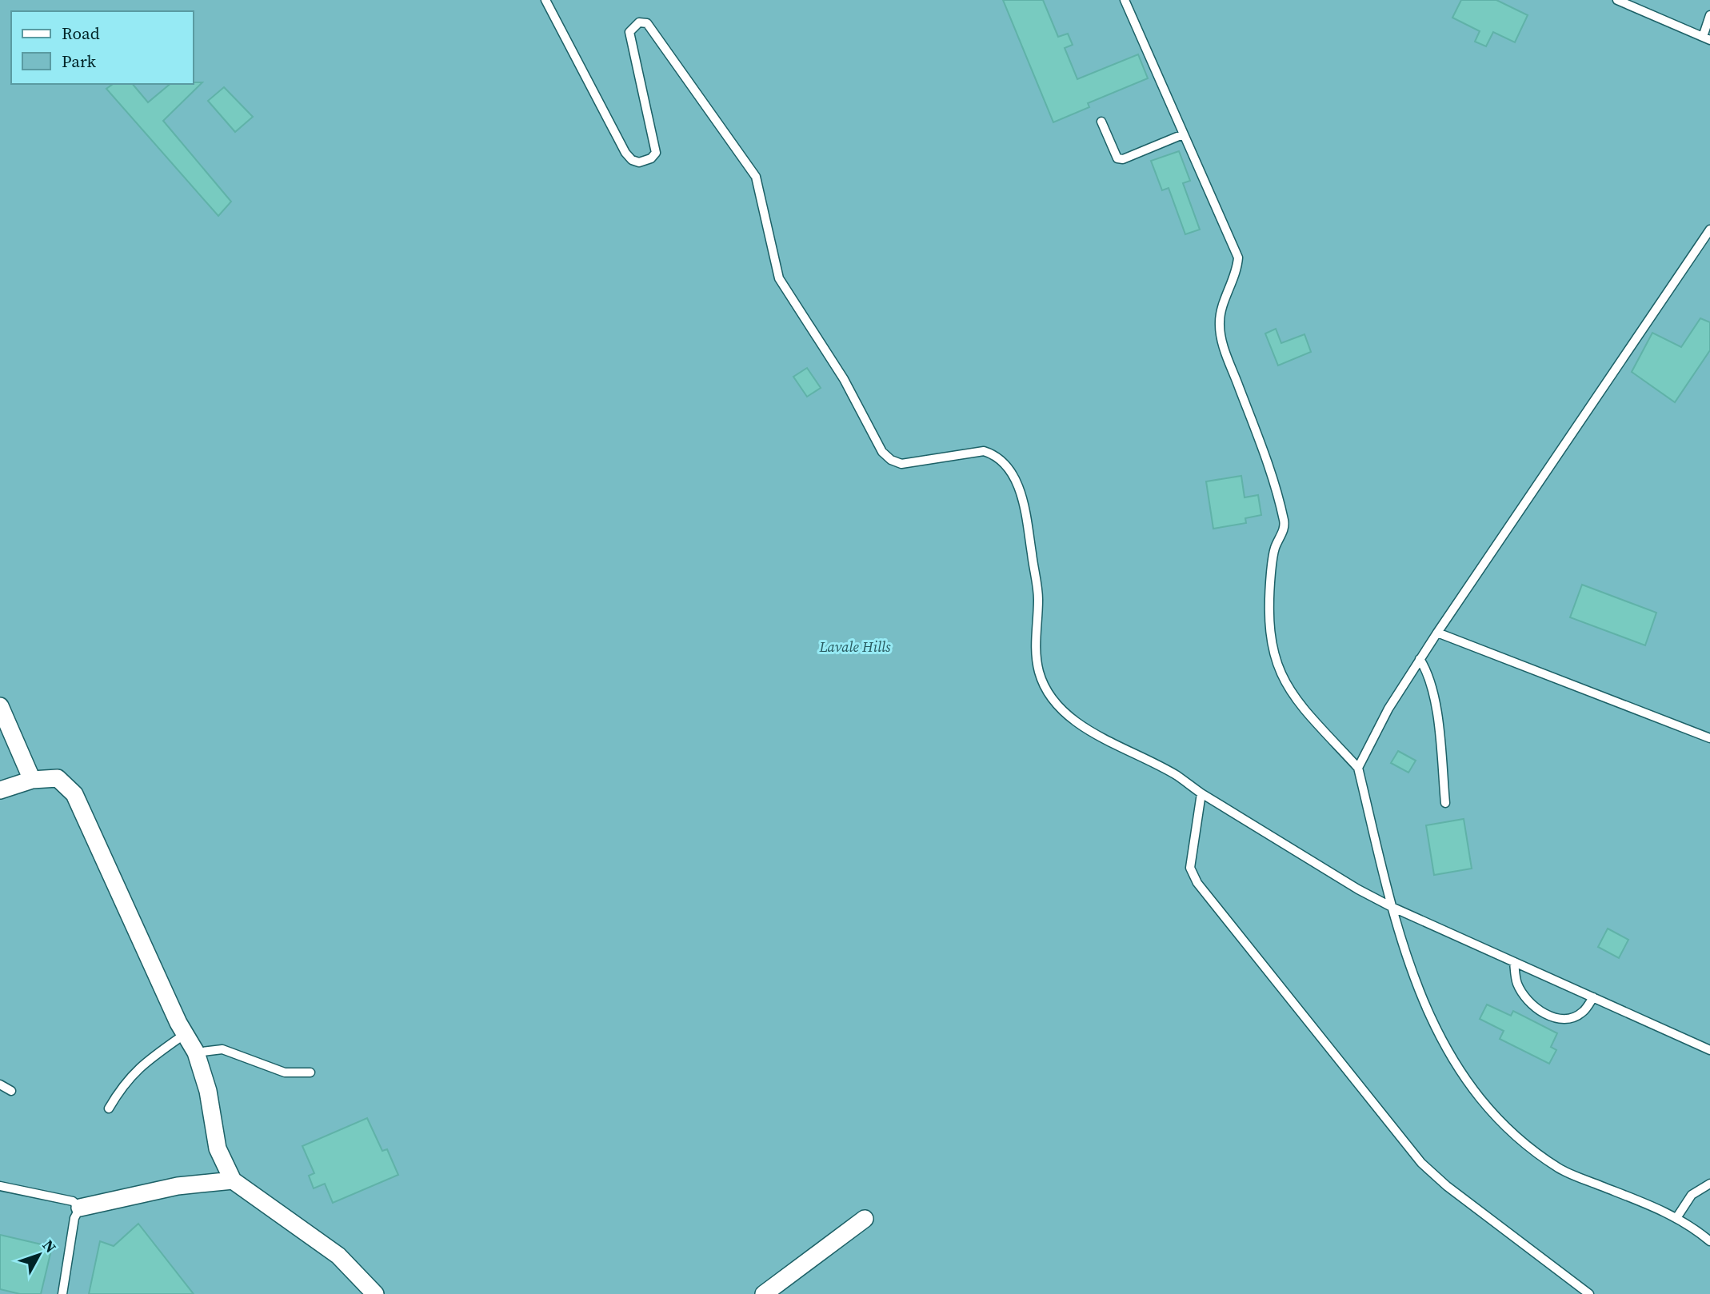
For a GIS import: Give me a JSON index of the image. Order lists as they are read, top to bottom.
{
  "parks": ["Lavale Hills"],
  "legend": ["Road", "Park"],
  "north": "top right"
}
